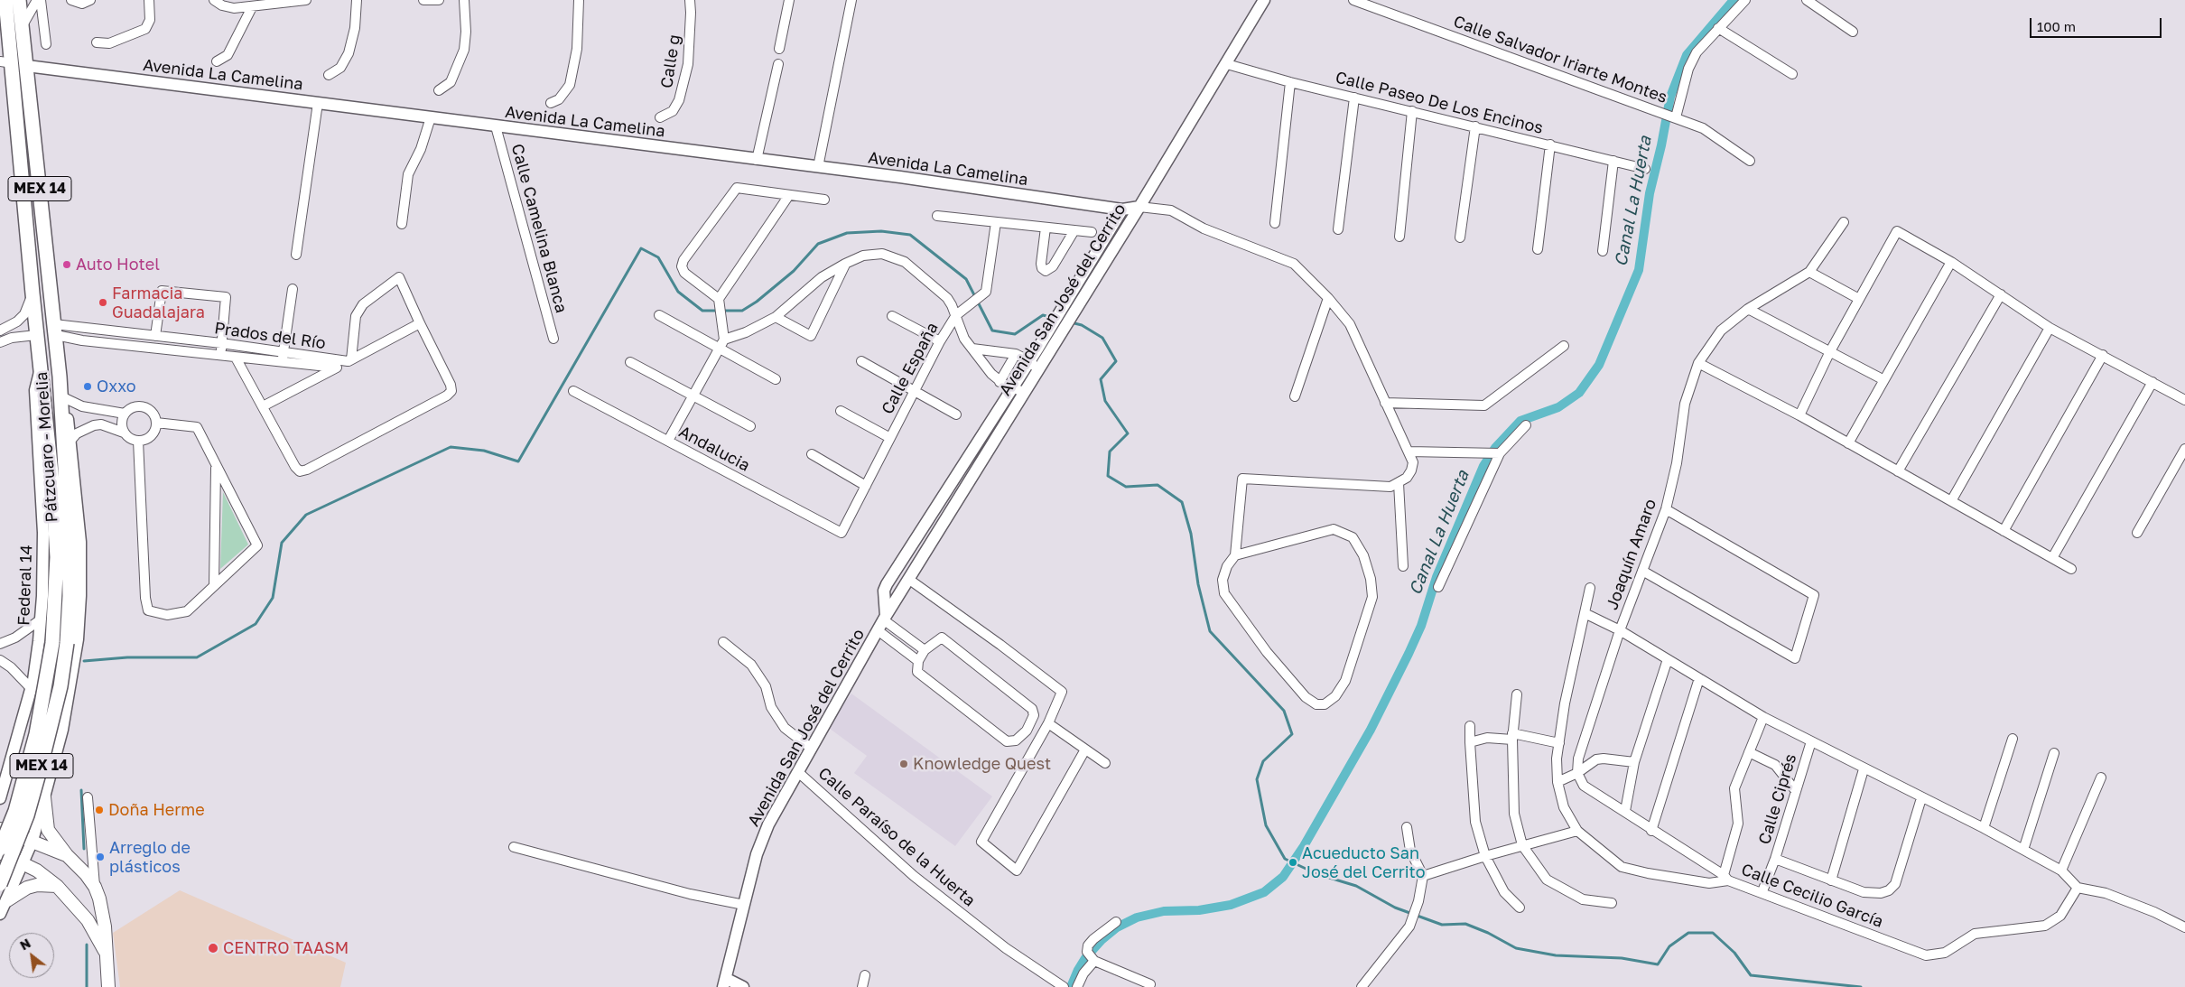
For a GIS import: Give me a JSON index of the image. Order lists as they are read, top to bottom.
{
  "streets": {
    "main road": ["MEX 14", "Pátzcuaro - Morelia"],
    "street": [
      "Calle Salvador Iriarte Montes",
      "Calle g",
      "Avenida La Camelina",
      "Calle Paseo De Los Encinos",
      "Calle Camelina Blanca",
      "Avenida San José del Cerrito",
      "Prados del Río",
      "Calle España",
      "Andalucia",
      "Joaquín Amaro",
      "Federal 14",
      "Calle Ciprés",
      "Calle Paraíso de la Huerta",
      "Calle Cecilio García"
    ]
  },
  "crossings": [
    ["Avenida La Camelina", "Calle Camelina Blanca"],
    ["Avenida La Camelina", "Avenida San José del Cerrito"],
    ["Avenida La Camelina", "Pátzcuaro - Morelia"],
    ["Calle Paseo De Los Encinos", "Avenida San José del Cerrito"],
    ["MEX 14", "Federal 14"],
    ["Avenida San José del Cerrito", "Calle Paraíso de la Huerta"],
    ["Prados del Río", "Pátzcuaro - Morelia"],
    ["Calle España", "Andalucia"],
    ["Calle Ciprés", "Calle Cecilio García"]
  ],
  "water": ["Canal La Huerta"],
  "places": [
    "Auto Hotel",
    "Farmacia Guadalajara",
    "Oxxo",
    "Knowledge Quest",
    "Doña Herme",
    "Arreglo de plásticos",
    "Acueducto San José del Cerrito",
    "CENTRO TAASM"
  ],
  "scale_bar": "100 m",
  "north": "top left"
}
